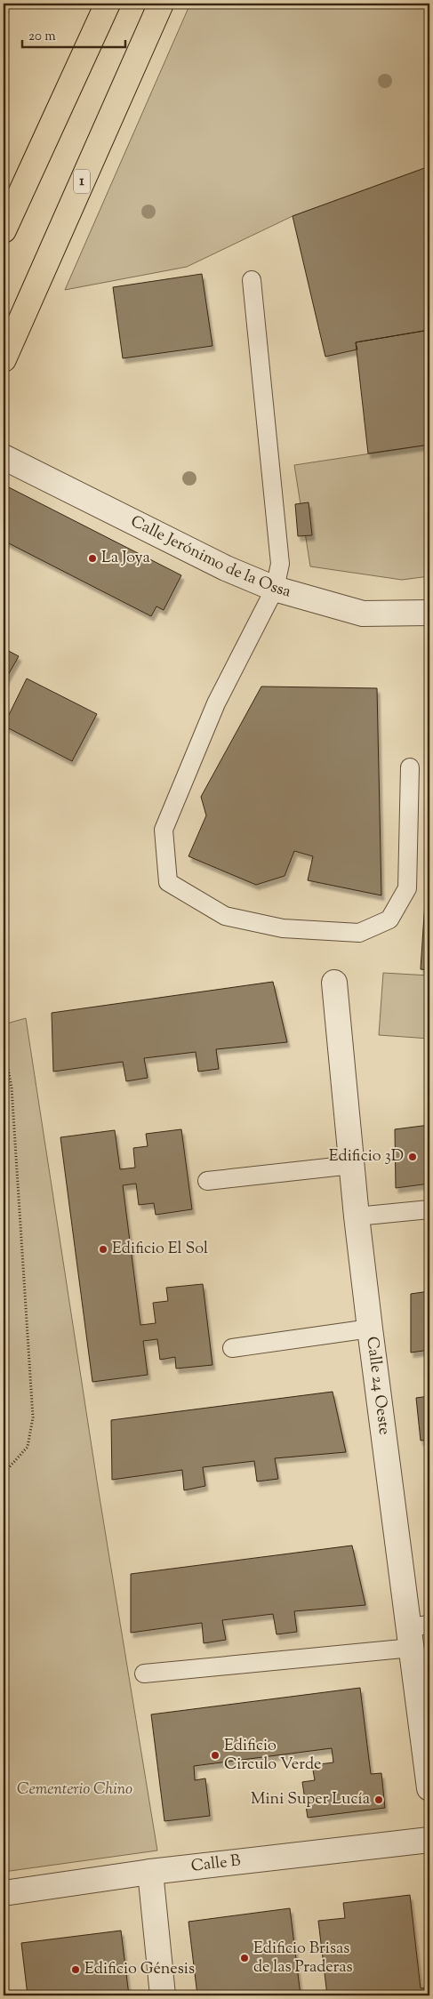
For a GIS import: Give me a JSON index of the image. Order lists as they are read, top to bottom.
{
  "streets": {
    "highway": ["1"],
    "street": ["Calle Jerónimo de la Ossa", "Calle 24 Oeste", "Calle B"]
  },
  "parks": ["Cementerio Chino"],
  "places": [
    "La Joya",
    "Edificio 3D",
    "Edificio El Sol",
    "Edificio Circulo Verde",
    "Mini Super Lucía",
    "Edificio Brisas de las Praderas",
    "Edificio Génesis"
  ],
  "scale_bar": "20 m"
}
